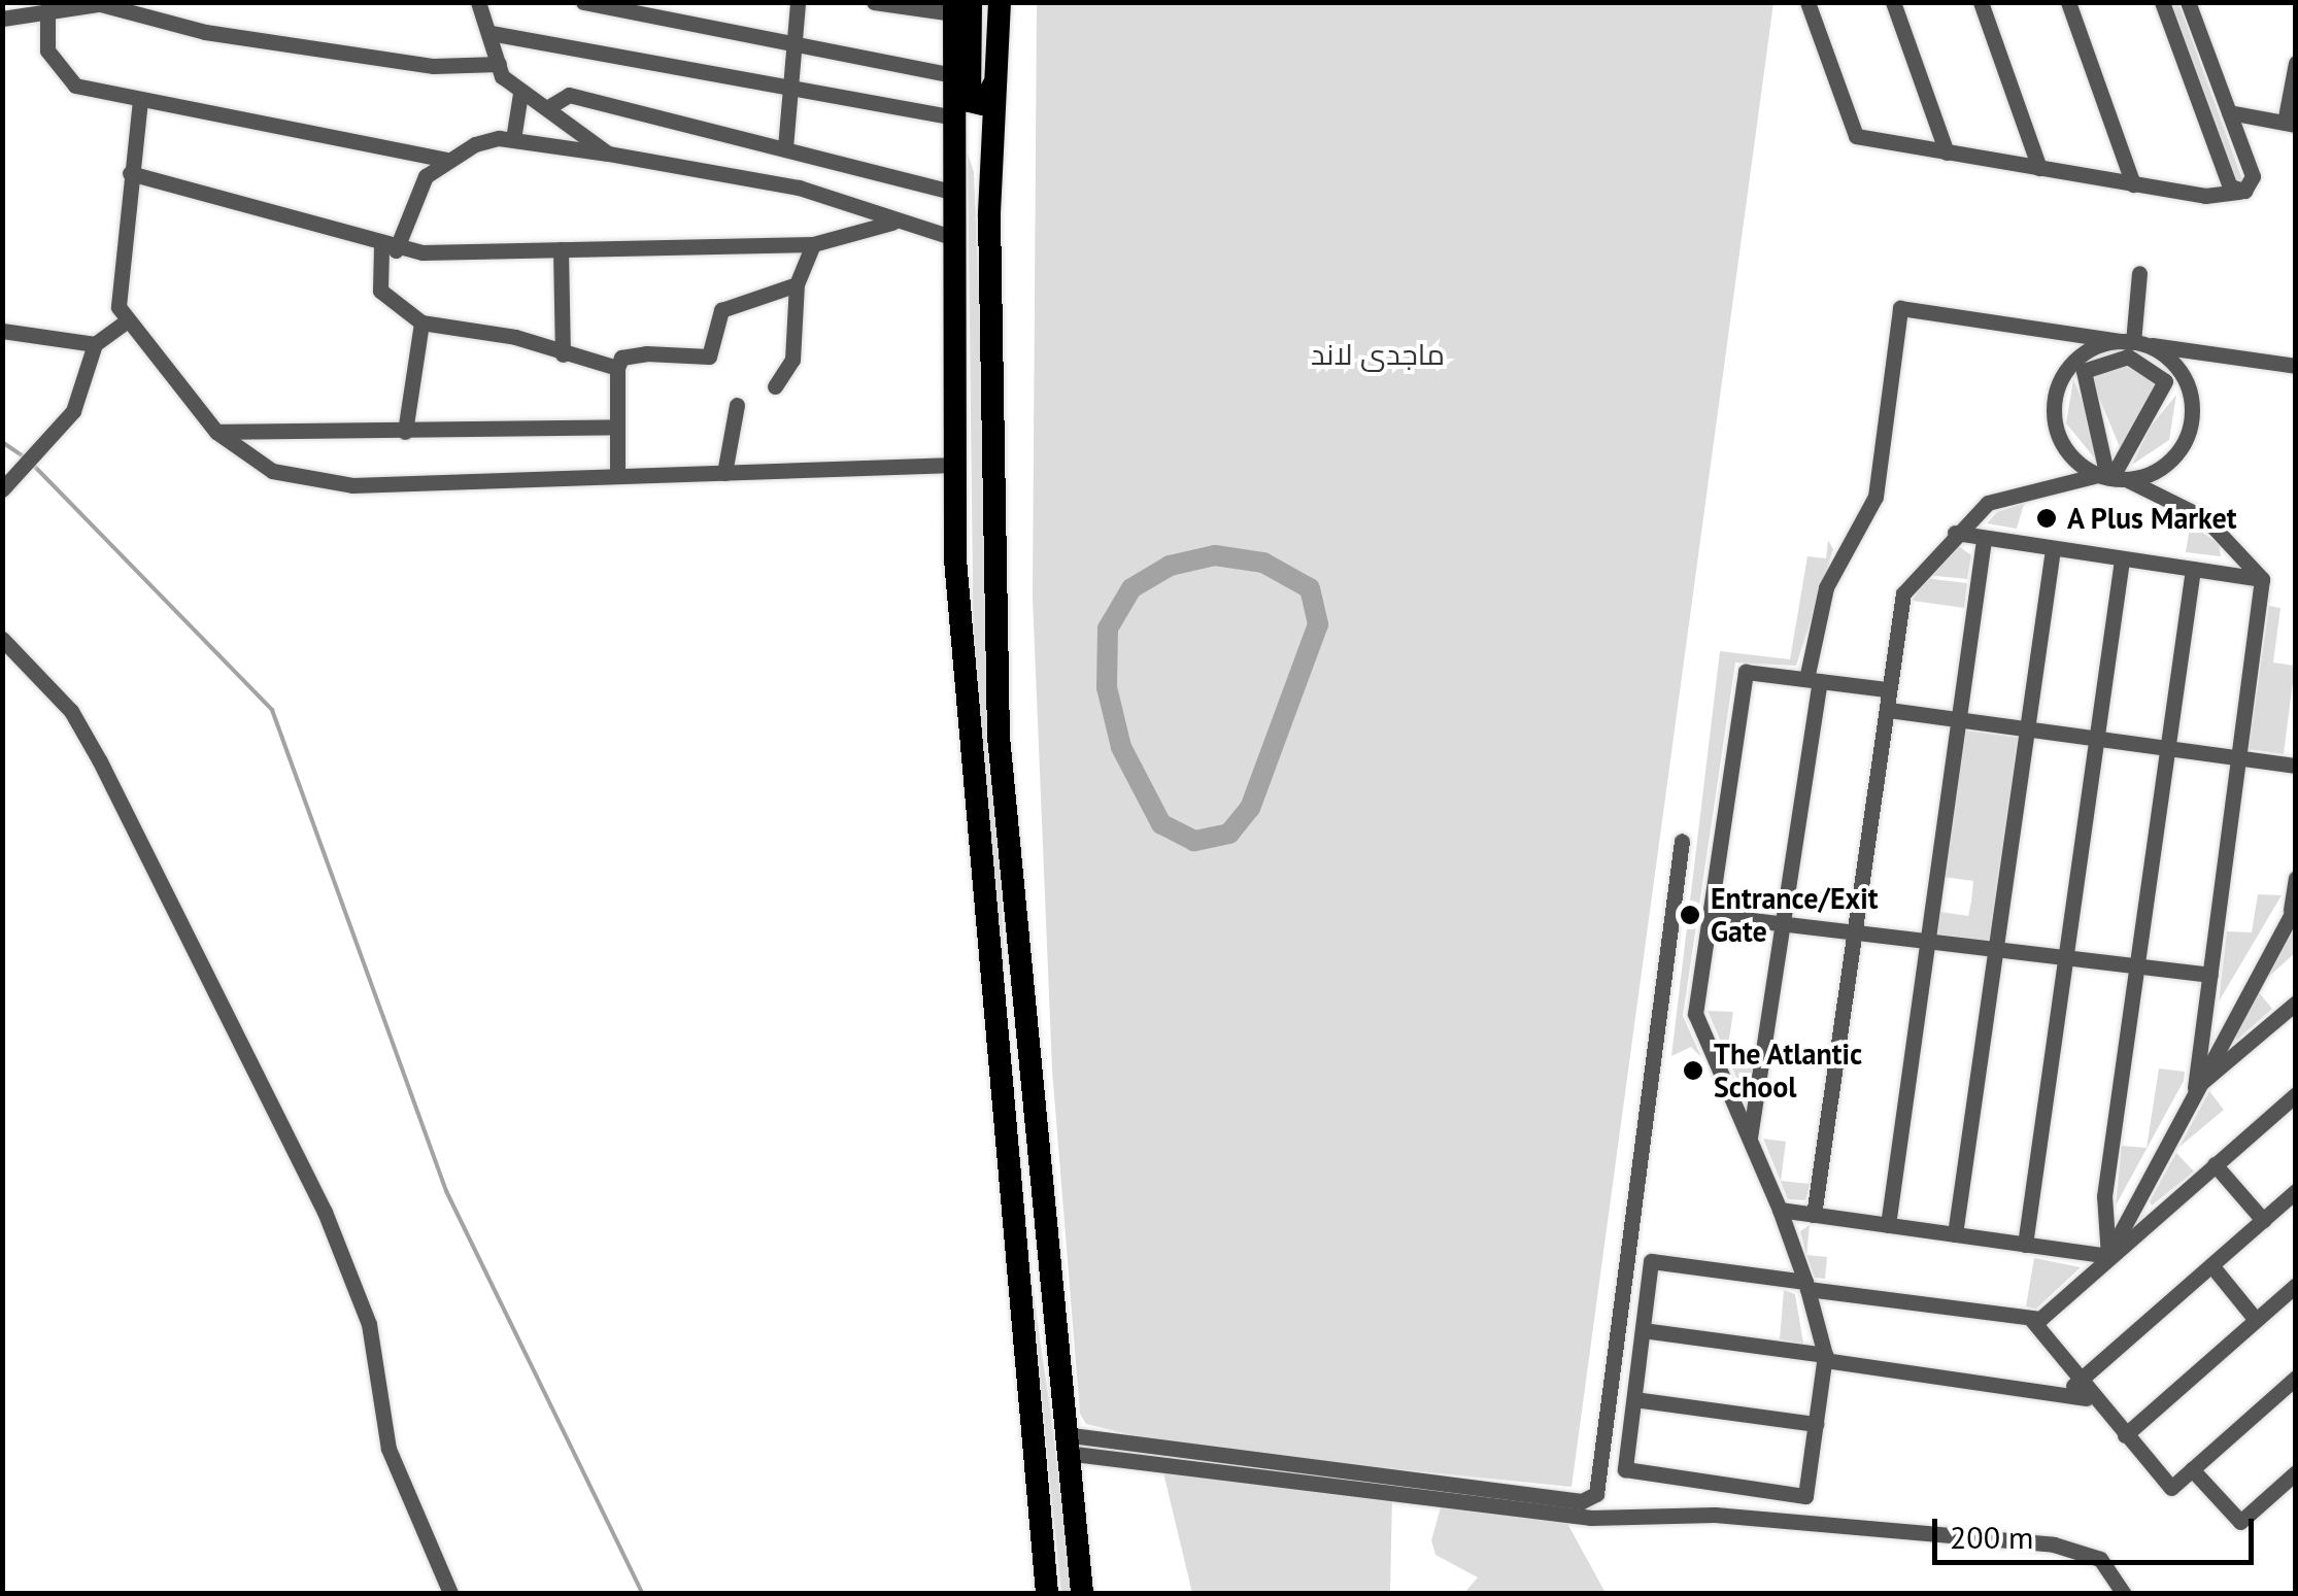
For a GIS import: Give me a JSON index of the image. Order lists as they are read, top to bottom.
{
  "parks": ["ماجدی لاند"],
  "places": ["A Plus Market", "Entrance/Exit Gate", "The Atlantic School"],
  "scale_bar": "200 m"
}
